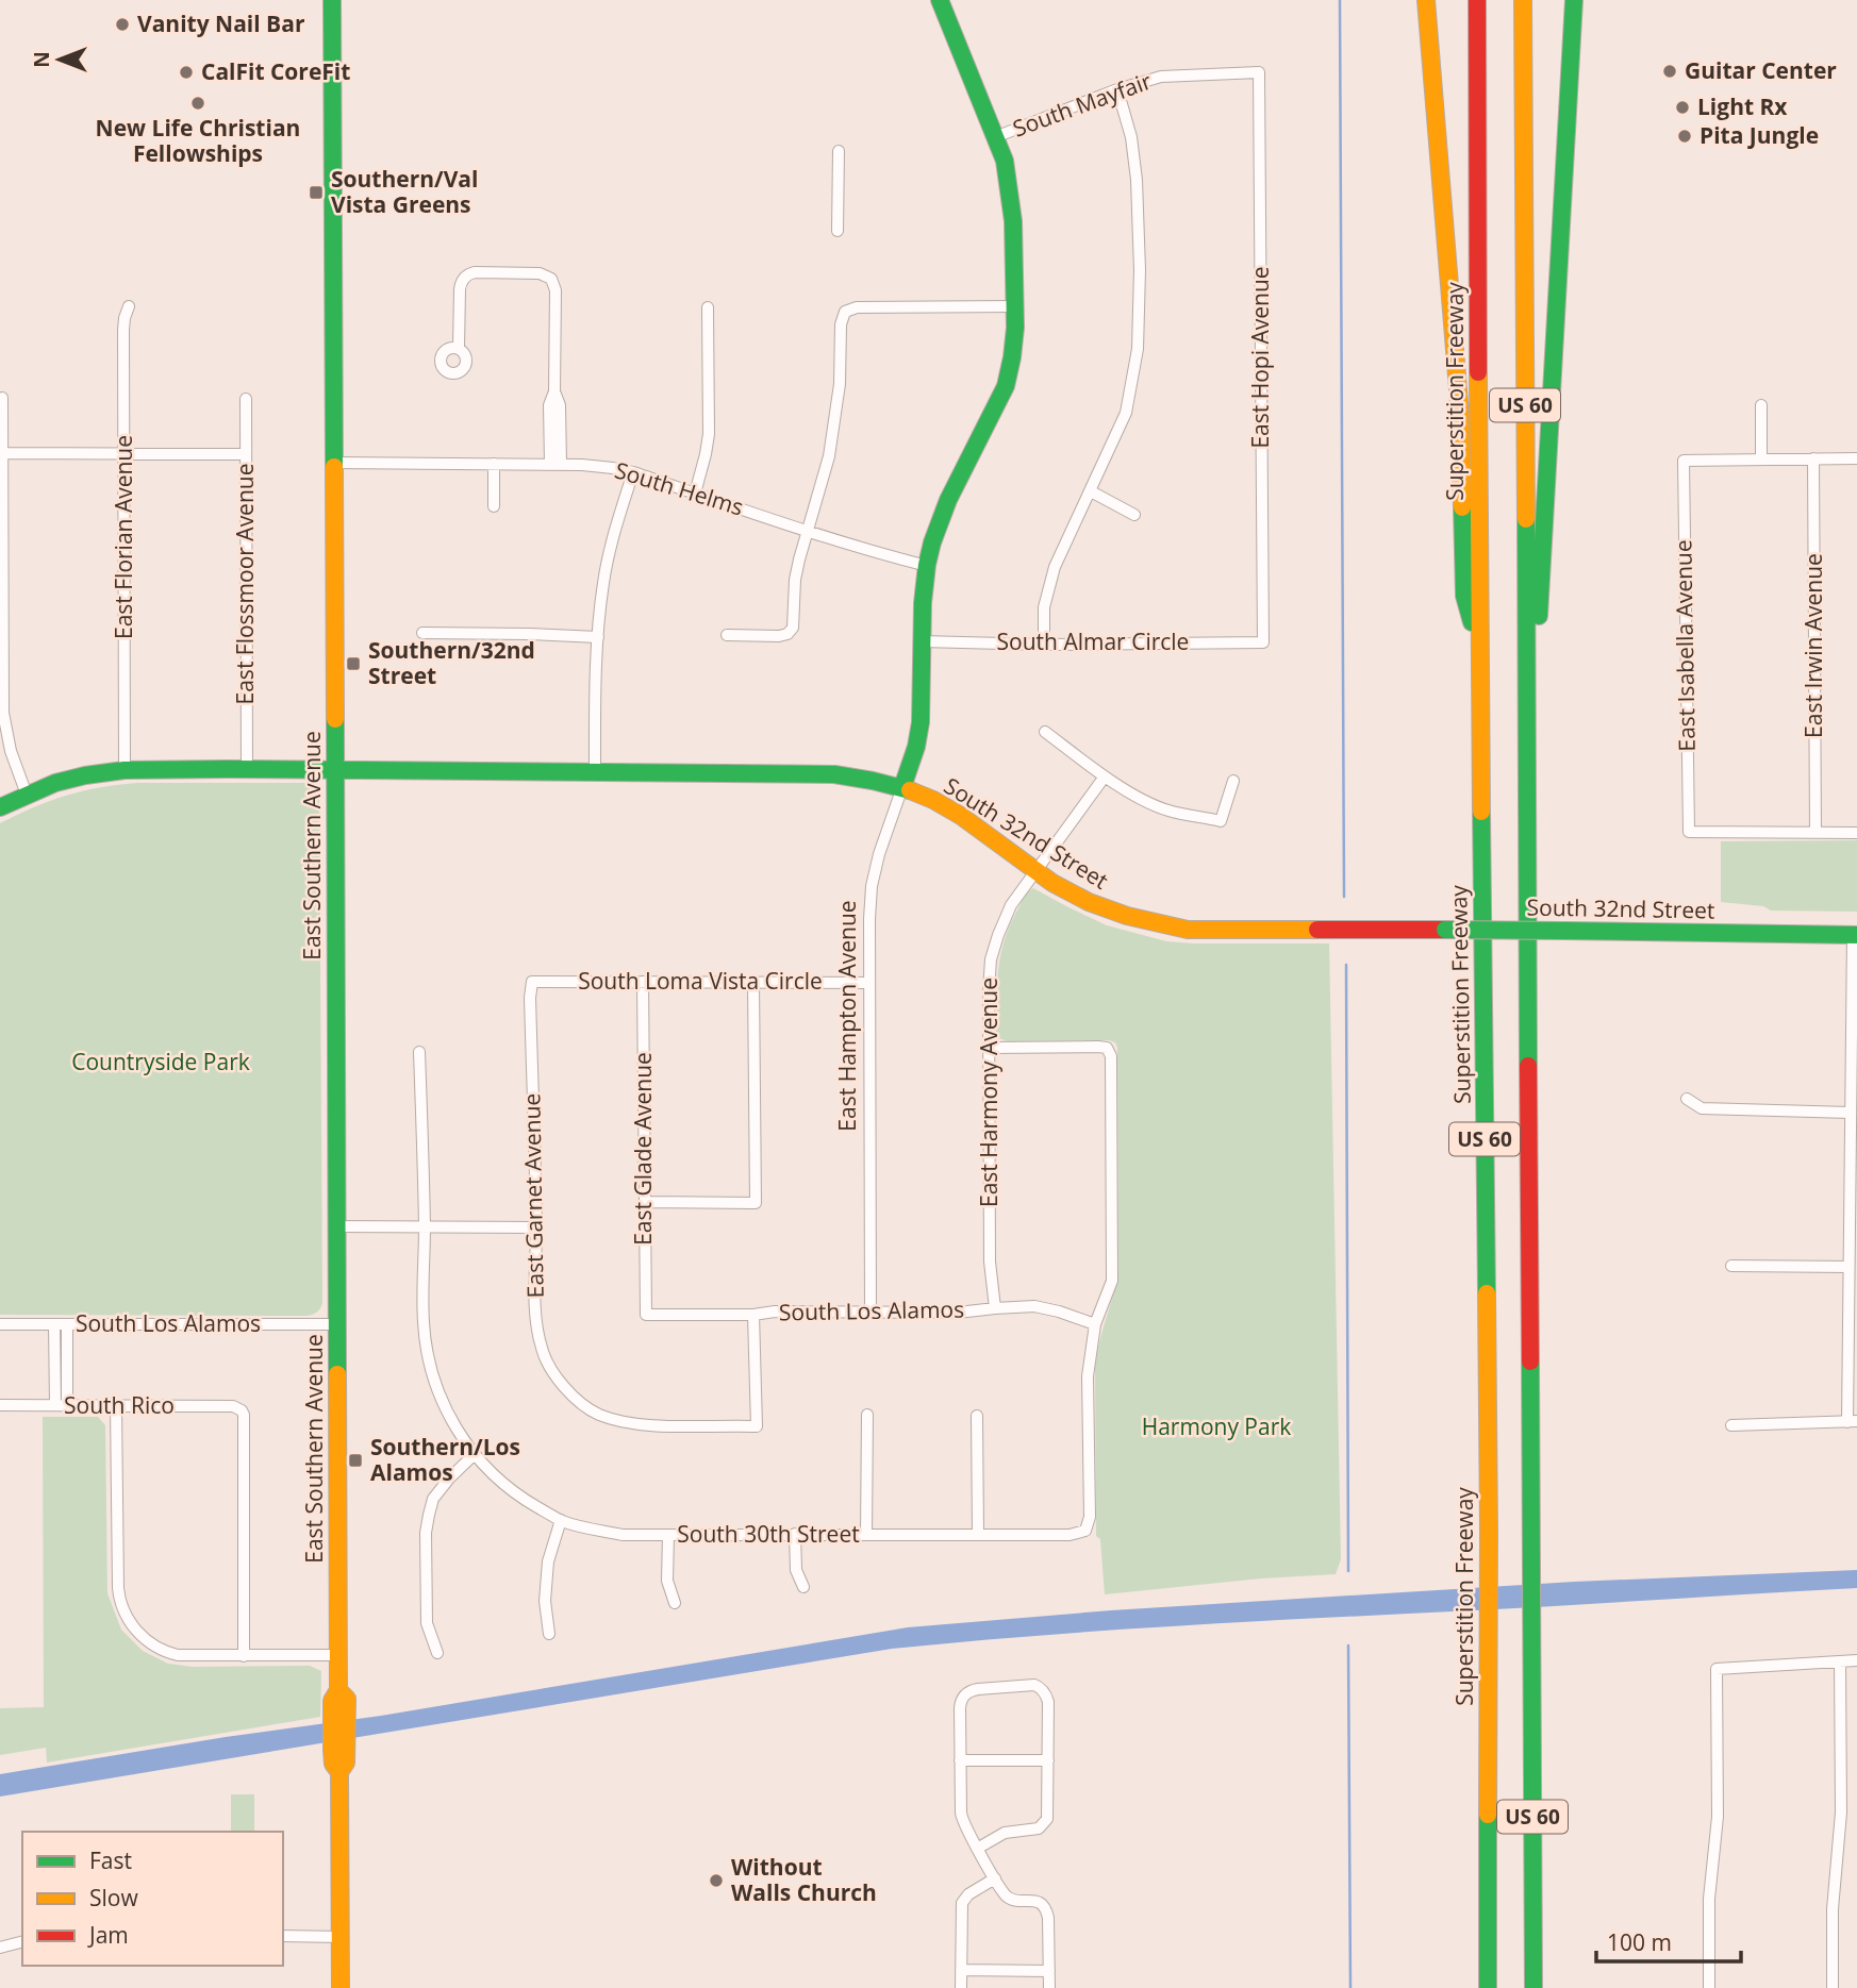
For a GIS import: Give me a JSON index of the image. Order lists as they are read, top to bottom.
{
  "streets": {
    "main road": [
      "Superstition Freeway",
      "US 60",
      "South 32nd Street",
      "East Southern Avenue",
      "East Hampton Avenue"
    ],
    "street": [
      "South Mayfair",
      "East Hopi Avenue",
      "South Helms",
      "East Florian Avenue",
      "East Flossmoor Avenue",
      "South Almar Circle",
      "East Isabella Avenue",
      "East Irwin Avenue",
      "South Loma Vista Circle",
      "East Harmony Avenue",
      "East Glade Avenue",
      "East Garnet Avenue",
      "South Los Alamos",
      "South Rico",
      "South 30th Street"
    ]
  },
  "crossings": [
    ["South Mayfair", "East Hopi Avenue"],
    ["South Mayfair", "East Hampton Avenue"],
    ["East Hopi Avenue", "South Almar Circle"],
    ["South Helms", "East Southern Avenue"],
    ["South Helms", "East Hampton Avenue"],
    ["East Florian Avenue", "South 32nd Street"],
    ["East Flossmoor Avenue", "South 32nd Street"],
    ["South Almar Circle", "East Hampton Avenue"],
    ["East Isabella Avenue", "East Irwin Avenue"],
    ["South 32nd Street", "East Southern Avenue"],
    ["South 32nd Street", "East Hampton Avenue"],
    ["South 32nd Street", "East Harmony Avenue"],
    ["East Southern Avenue", "South Los Alamos"],
    ["South Loma Vista Circle", "East Hampton Avenue"],
    ["South Loma Vista Circle", "East Glade Avenue"],
    ["South Loma Vista Circle", "East Garnet Avenue"],
    ["East Hampton Avenue", "South Los Alamos"],
    ["East Harmony Avenue", "South Los Alamos"],
    ["East Glade Avenue", "South Los Alamos"],
    ["East Garnet Avenue", "South Los Alamos"],
    ["South Los Alamos", "South 30th Street"]
  ],
  "parks": ["Countryside Park", "Harmony Park"],
  "places": {
    "other": [
      "Vanity Nail Bar",
      "Guitar Center",
      "CalFit CoreFit",
      "New Life Christian Fellowships",
      "Light Rx",
      "Pita Jungle",
      "Without Walls Church"
    ],
    "transit": ["Southern/Val Vista Greens", "Southern/32nd Street", "Southern/Los Alamos"]
  },
  "legend": ["Fast", "Slow", "Jam"],
  "scale_bar": "100 m",
  "north": "left"
}
